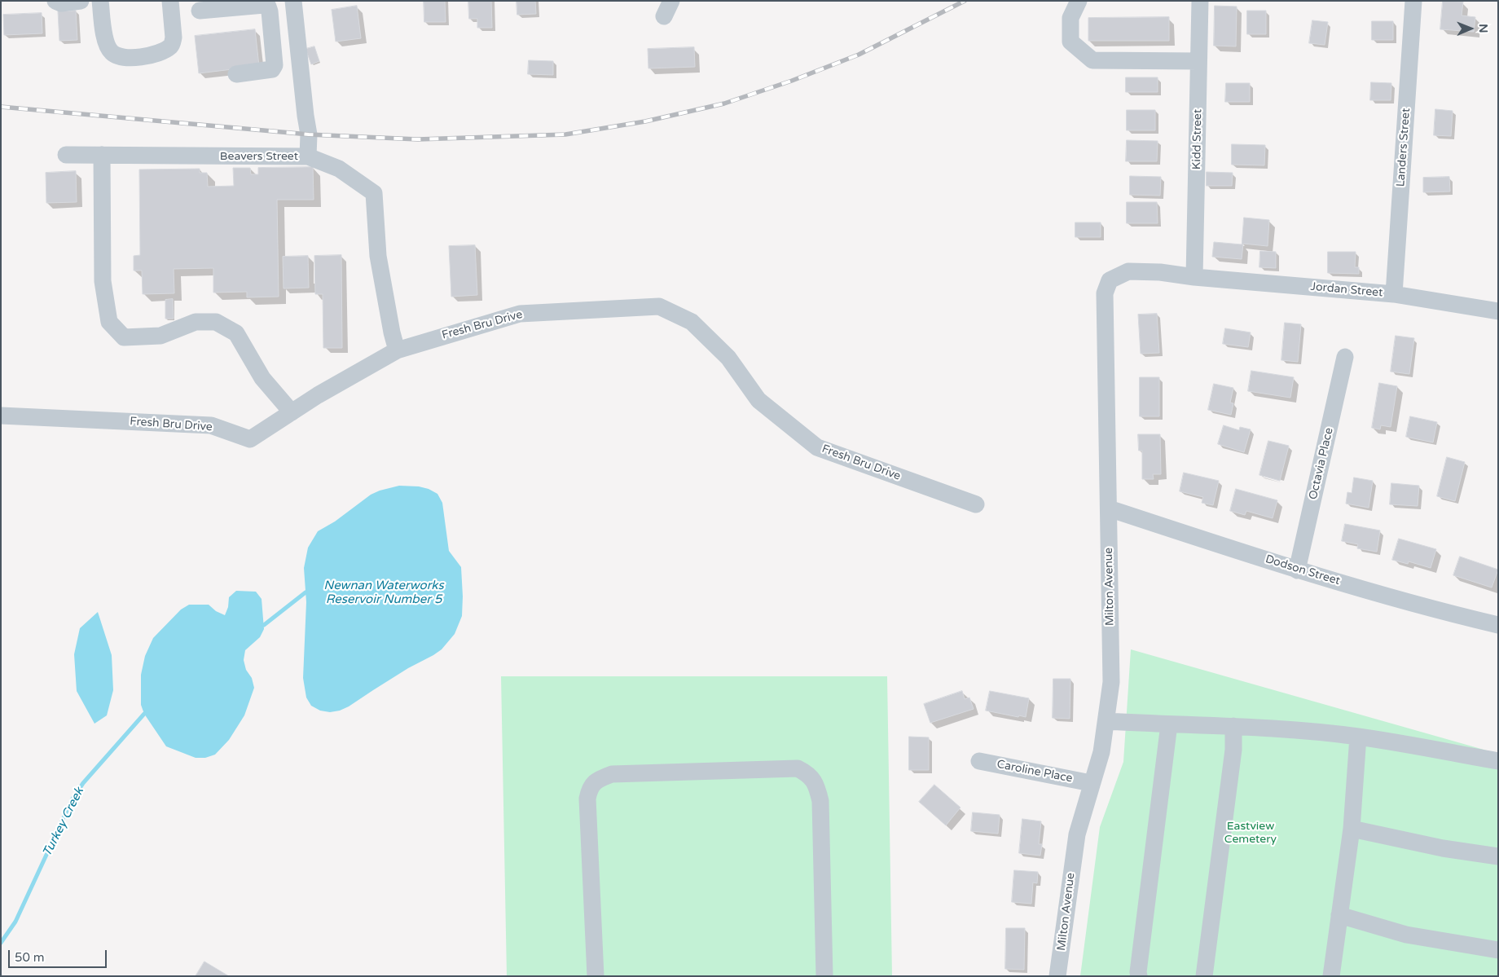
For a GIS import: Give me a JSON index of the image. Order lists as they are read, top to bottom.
{
  "streets": {
    "street": [
      "Kidd Street",
      "Landers Street",
      "Beavers Street",
      "Jordan Street",
      "Fresh Bru Drive",
      "Octavia Place",
      "Dodson Street",
      "Milton Avenue",
      "Caroline Place"
    ]
  },
  "crossings": [
    ["Kidd Street", "Jordan Street"],
    ["Kidd Street", "Milton Avenue"],
    ["Landers Street", "Jordan Street"],
    ["Jordan Street", "Milton Avenue"],
    ["Octavia Place", "Dodson Street"],
    ["Dodson Street", "Milton Avenue"],
    ["Milton Avenue", "Caroline Place"]
  ],
  "water": ["Newnan Waterworks Reservoir Number 5", "Turkey Creek"],
  "parks": ["Eastview Cemetery"],
  "scale_bar": "50 m",
  "north": "right"
}
